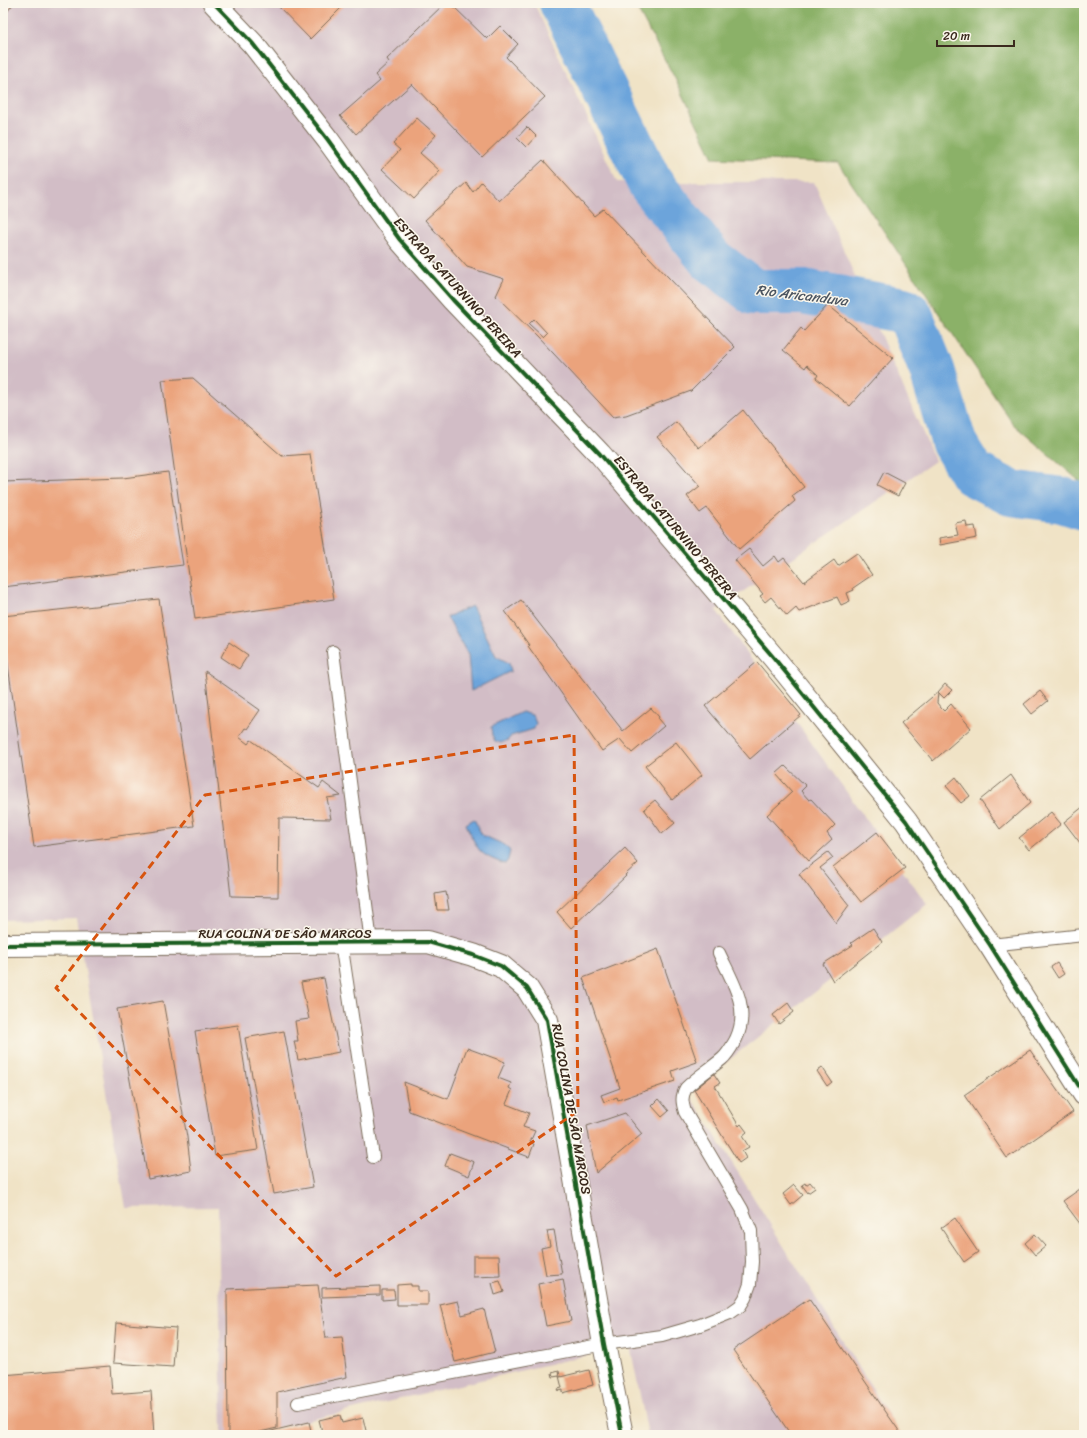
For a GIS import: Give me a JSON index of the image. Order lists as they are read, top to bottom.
{
  "streets": {
    "street": ["ESTRADA SATURNINO PEREIRA", "RUA COLINA DE SÃO MARCOS"]
  },
  "water": ["Rio Aricanduva"],
  "scale_bar": "20 m"
}
